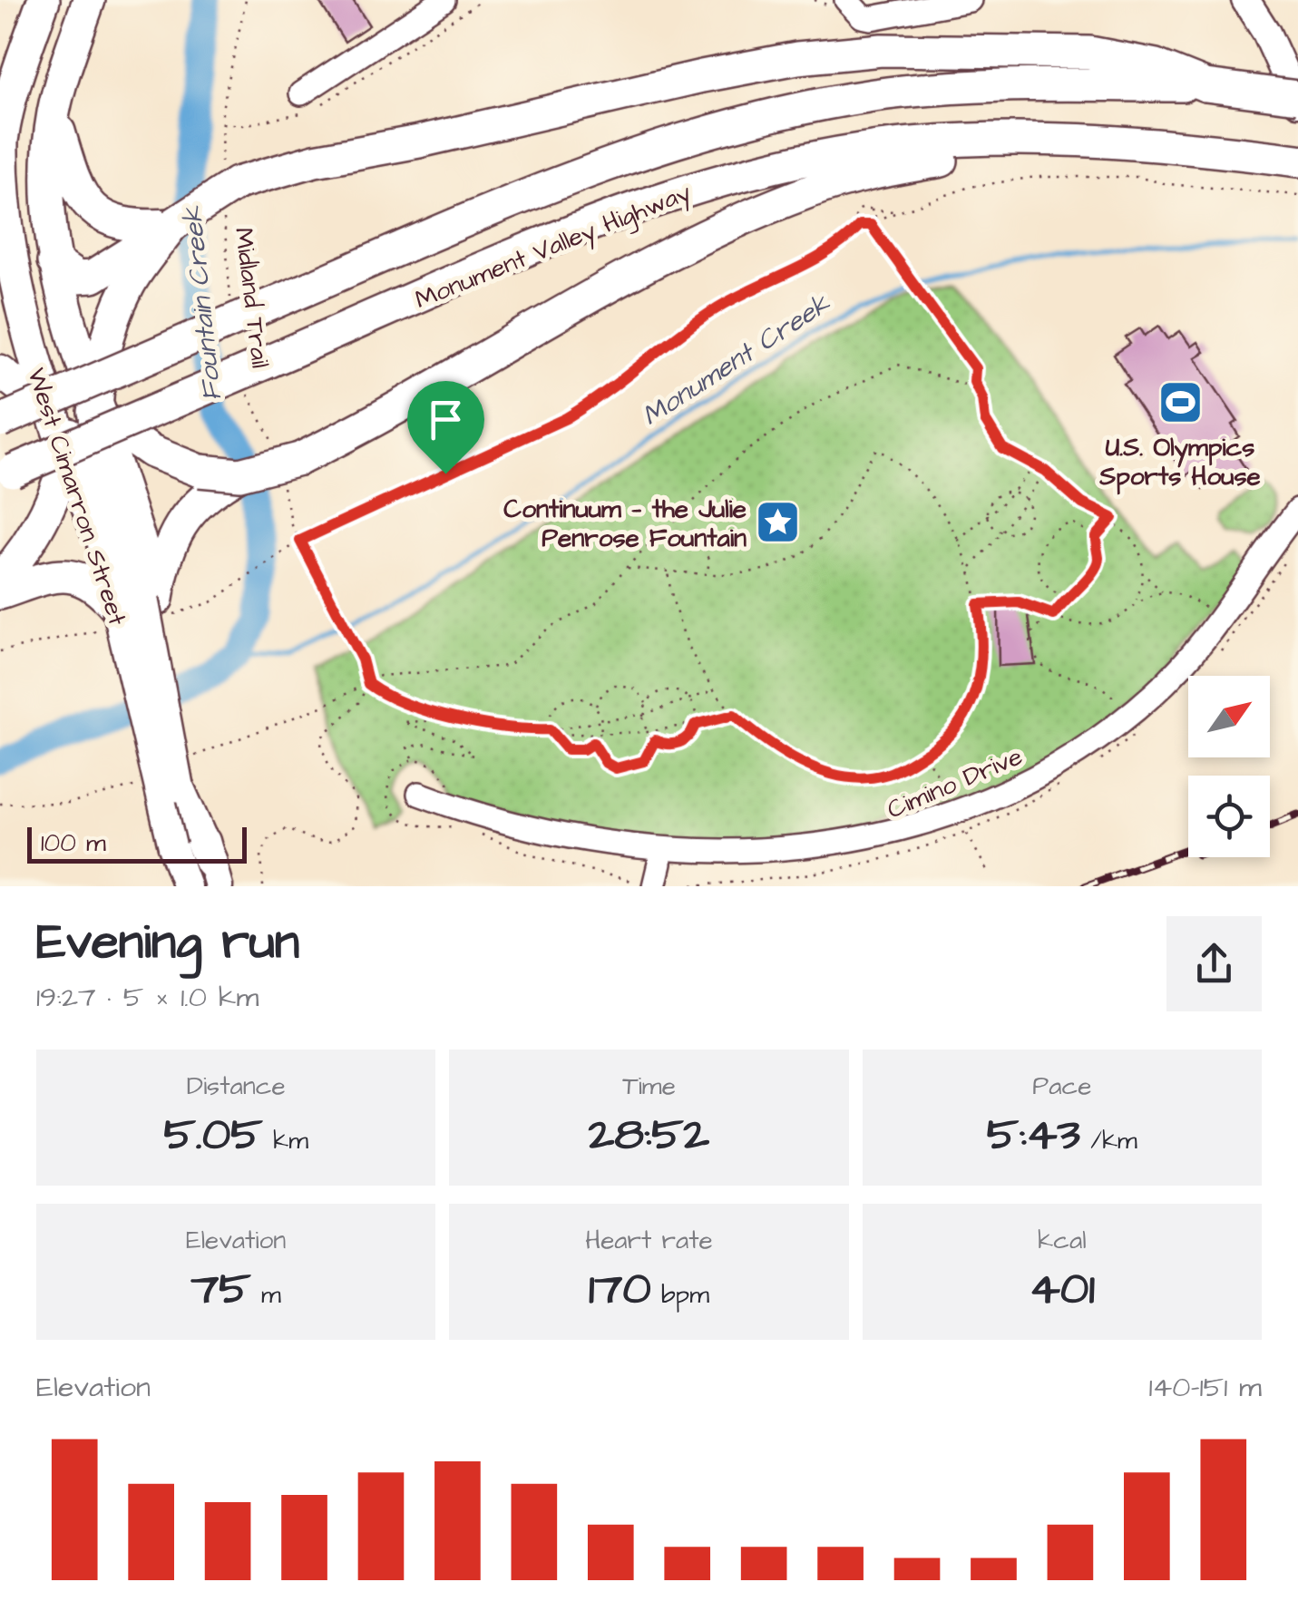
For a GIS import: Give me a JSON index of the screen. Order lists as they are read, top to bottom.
{
  "streets": {
    "highway": ["Monument Valley Highway", "West Cimarron Street"],
    "street": ["Cimino Drive"],
    "path": ["Midland Trail"]
  },
  "crossings": [
    ["Monument Valley Highway", "Midland Trail"]
  ],
  "water": ["Fountain Creek", "Monument Creek"],
  "places": {
    "sports": ["U.S. Olympics Sports House"],
    "place": ["Continuum — the Julie Penrose Fountain"]
  },
  "scale_bar": "100 m",
  "north": "top right",
  "page": {
    "scale": "100 m",
    "heading": ["Evening run", "19:27 · 5 × 1.0 km"],
    "stats": [
      ["Distance", "5.05 km"],
      ["Time", "28:52"],
      ["Pace", "5:43 /km"],
      ["Elevation", "75 m"],
      ["Heart rate", "170 bpm"],
      ["kcal", "401"]
    ],
    "chart": ["Elevation", "140–151 m"]
  }
}
